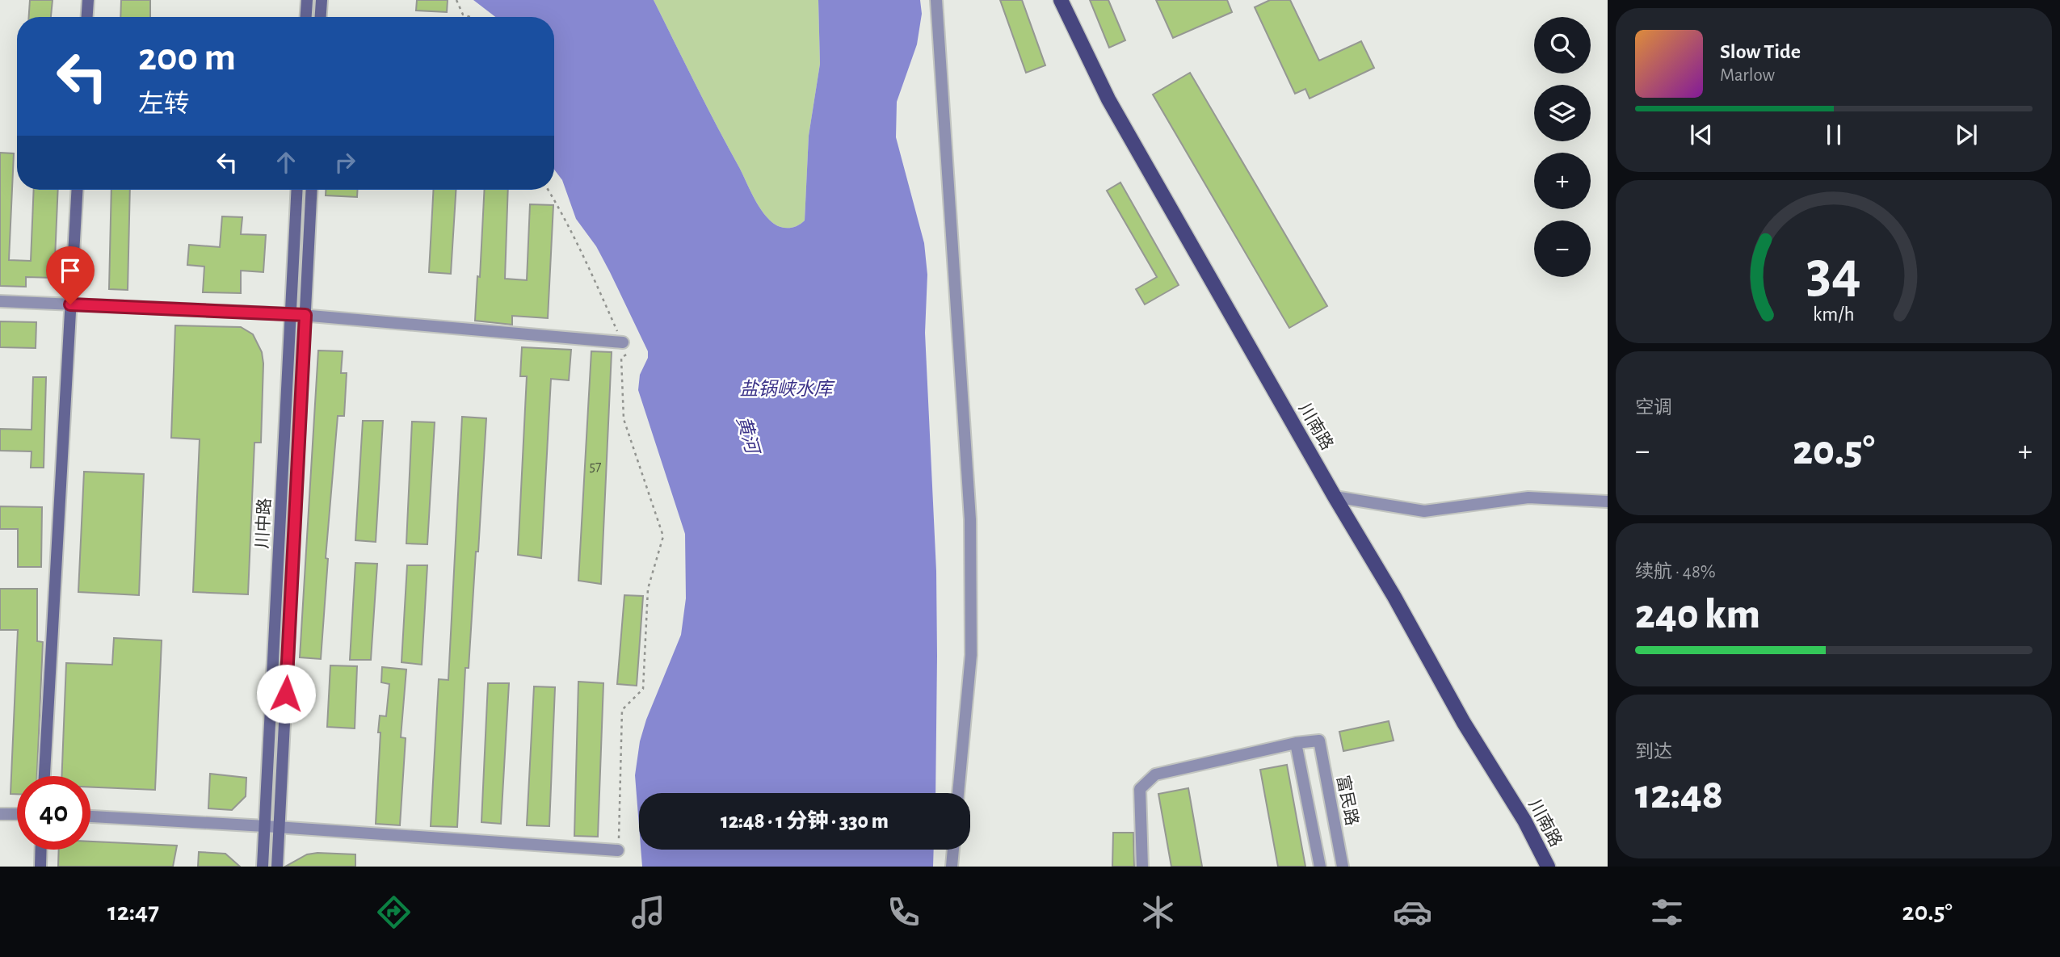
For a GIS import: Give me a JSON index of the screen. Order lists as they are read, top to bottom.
{
  "streets": {
    "main road": ["川南路"],
    "street": ["川中路", "富民路"]
  },
  "water": ["盐锅峡水库", "黄河"],
  "house_numbers": ["57"],
  "page": {
    "map_buttons": ["+", "−"],
    "turn": ["200 m", "左转"],
    "song": ["Slow Tide", "Marlow"],
    "tile": [
      "空调",
      ["续航 · 48%", "240 km"],
      ["到达", "12:48"]
    ],
    "heat": ["−", "20.5°", "+"],
    "limit": "40",
    "trip": "12:48 · 1 分钟 · 330 m",
    "tabs": ["12:47", "20.5°"],
    "gauge": ["34", "km/h"]
  }
}
